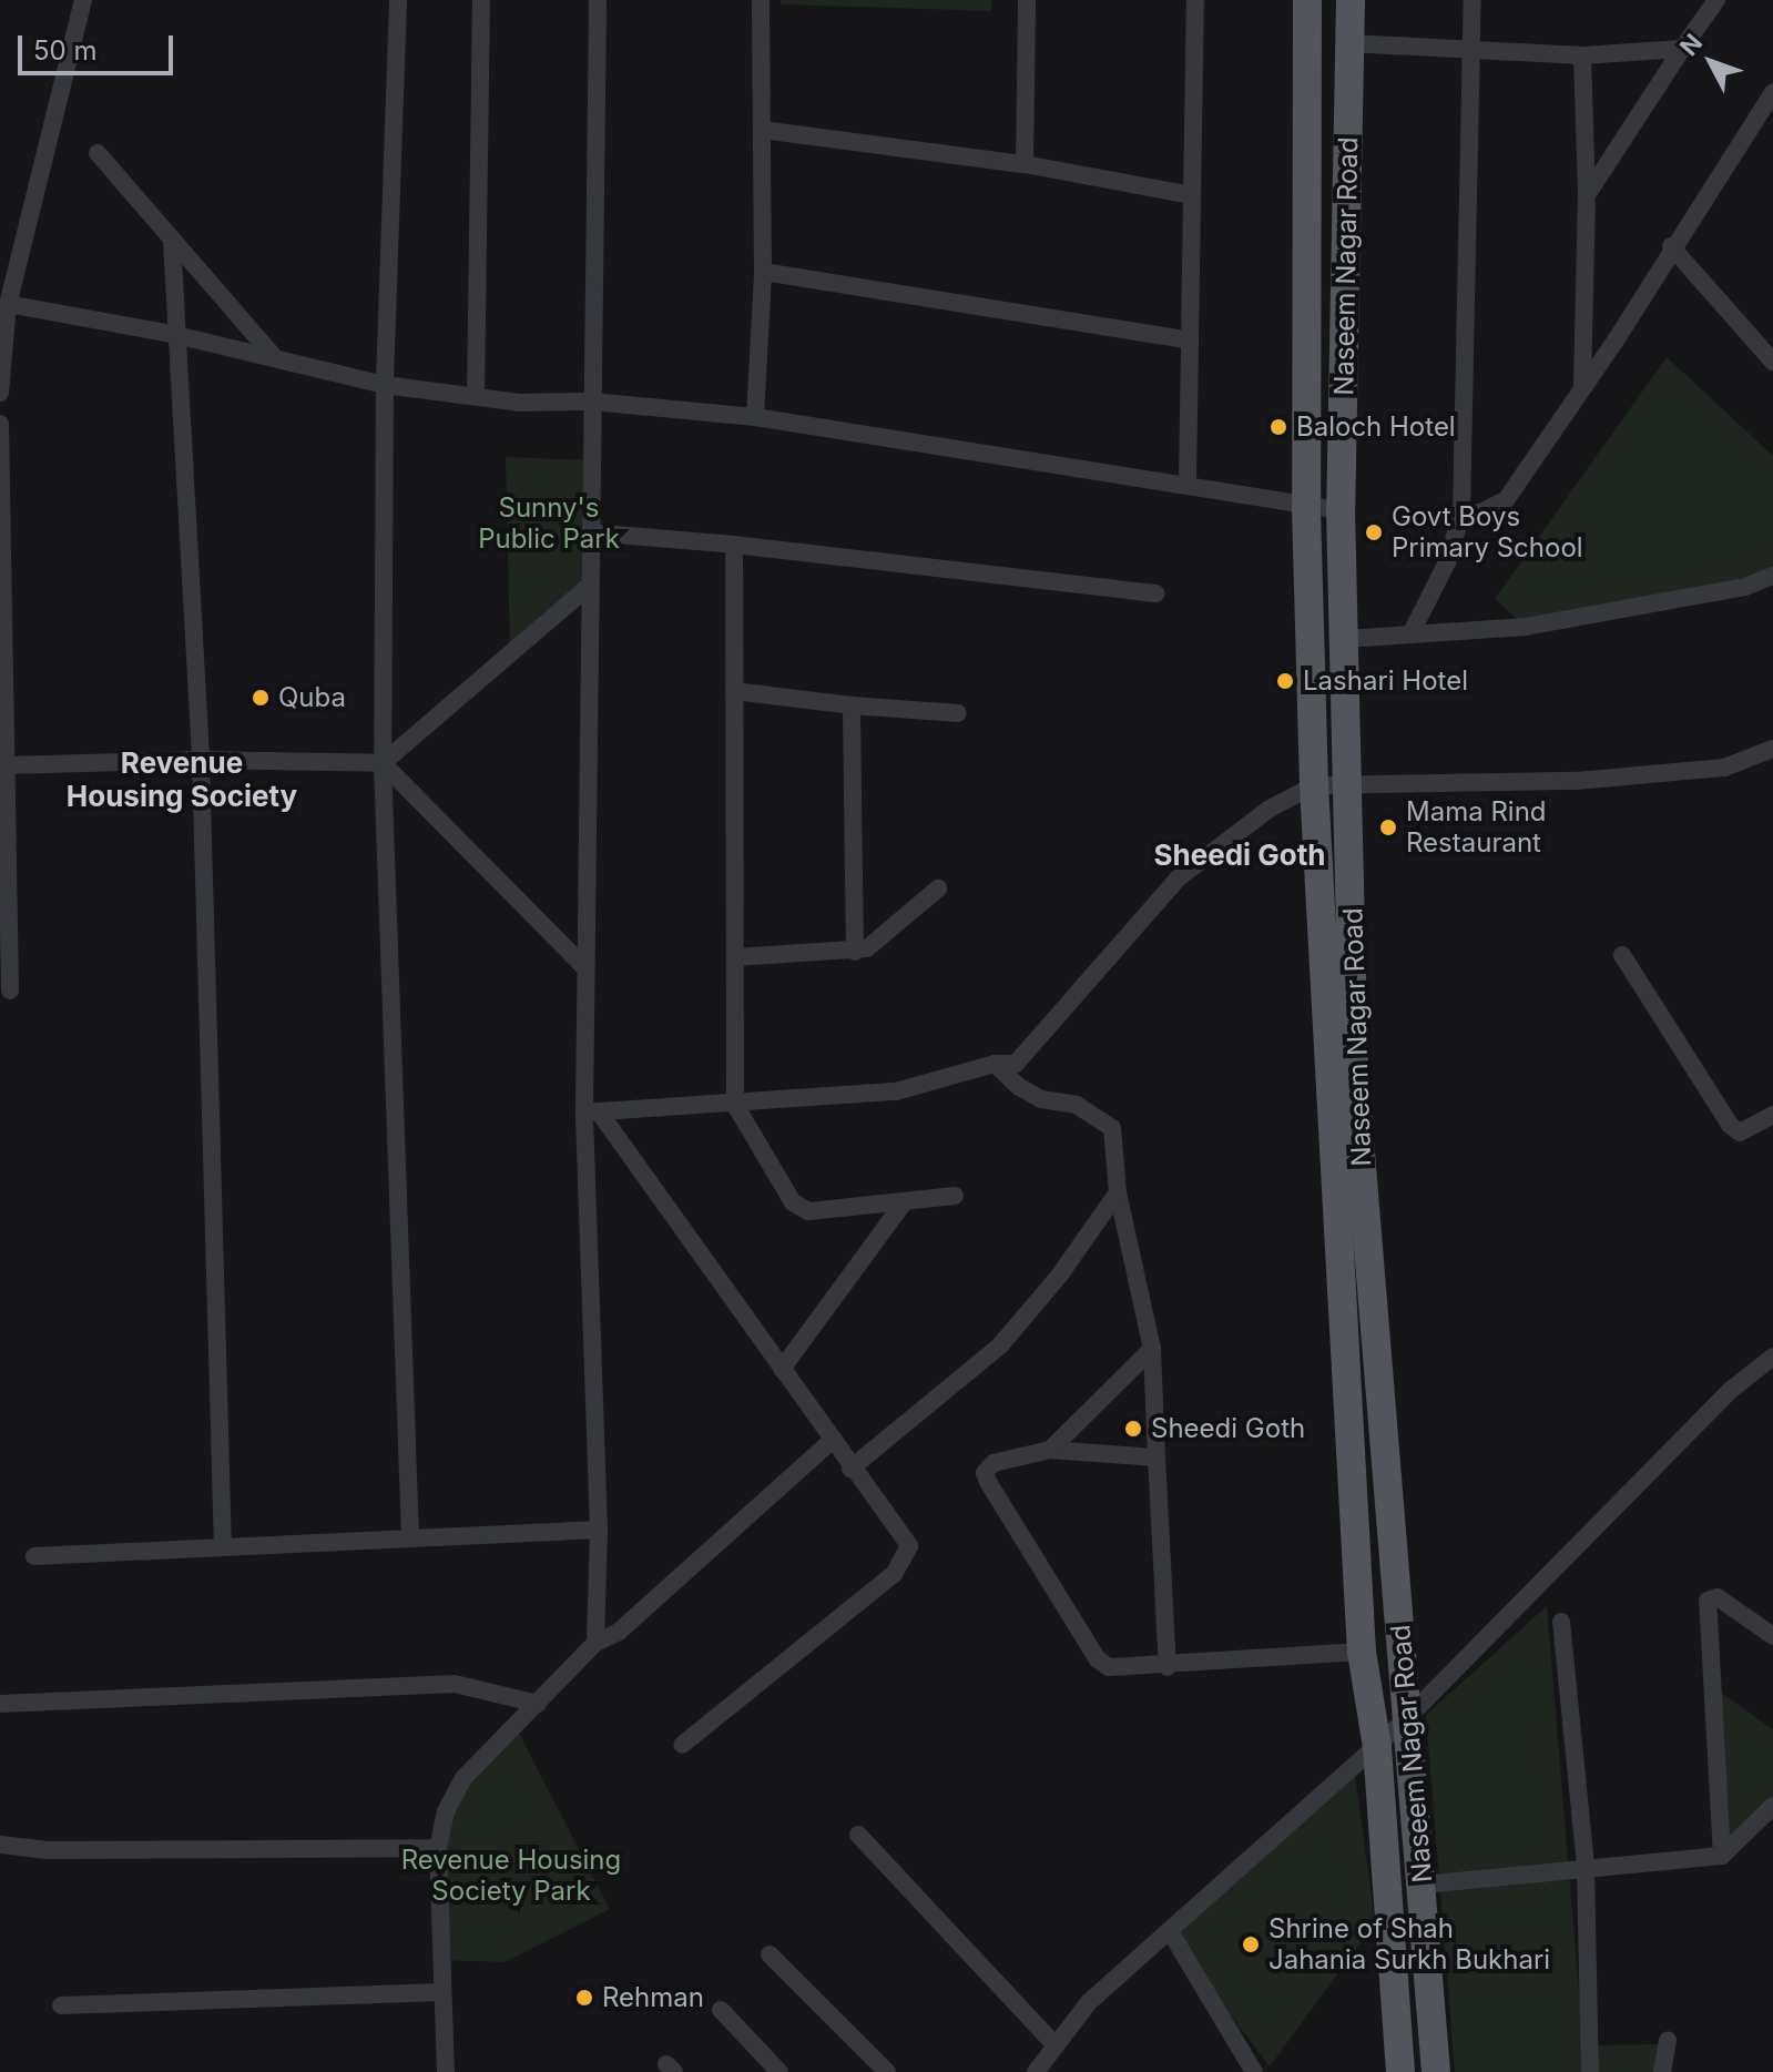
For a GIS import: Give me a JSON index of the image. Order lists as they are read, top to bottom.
{
  "streets": {
    "main road": ["Naseem Nagar Road"]
  },
  "districts": ["Revenue Housing Society", "Sheedi Goth"],
  "parks": ["Sunny's Public Park", "Revenue Housing Society Park"],
  "places": [
    "Baloch Hotel",
    "Govt Boys Primary School",
    "Lashari Hotel",
    "Quba",
    "Mama Rind Restaurant",
    "Sheedi Goth",
    "Shrine of Shah Jahania Surkh Bukhari",
    "Rehman"
  ],
  "scale_bar": "50 m",
  "north": "top left"
}
